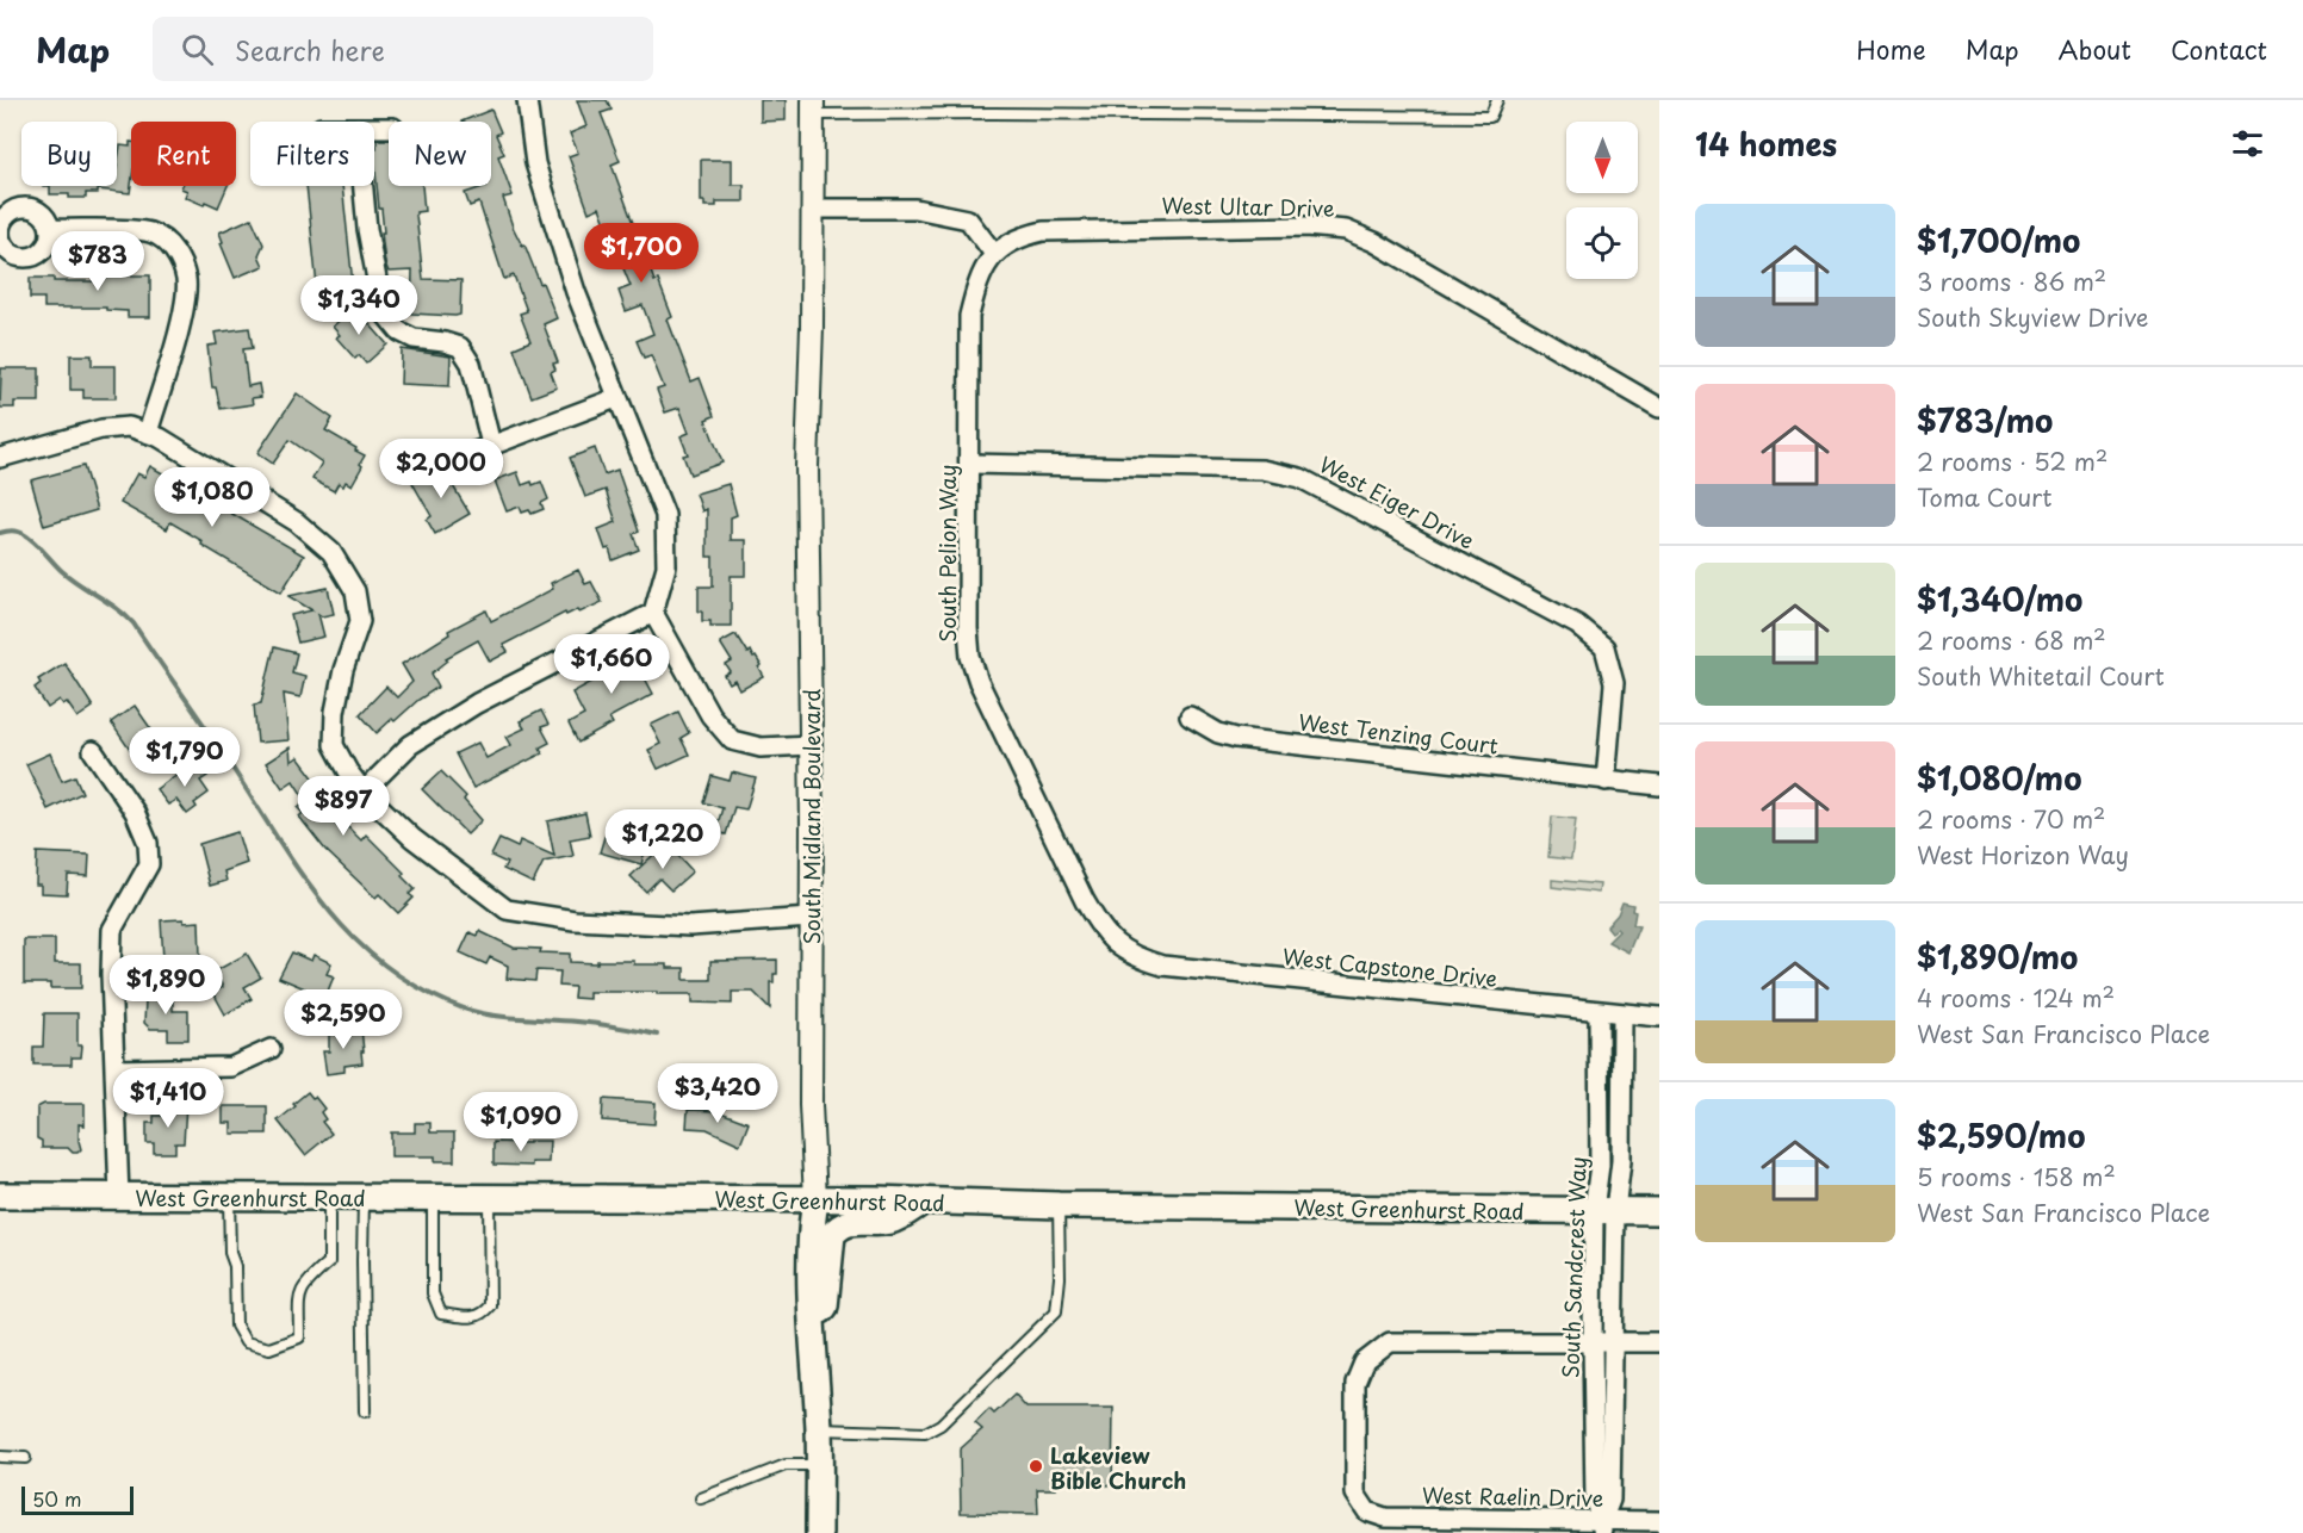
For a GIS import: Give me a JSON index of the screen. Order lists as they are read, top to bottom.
{
  "streets": {
    "main road": ["South Midland Boulevard", "West Greenhurst Road"],
    "street": [
      "West Ultar Drive",
      "West Eiger Drive",
      "South Pelion Way",
      "West Tenzing Court",
      "West Capstone Drive",
      "South Sandcrest Way",
      "West Raelin Drive"
    ]
  },
  "crossings": [
    ["West Ultar Drive", "South Pelion Way"],
    ["West Eiger Drive", "South Pelion Way"],
    ["West Eiger Drive", "West Tenzing Court"],
    ["South Pelion Way", "West Capstone Drive"],
    ["South Midland Boulevard", "West Greenhurst Road"],
    ["West Capstone Drive", "South Sandcrest Way"],
    ["West Greenhurst Road", "South Sandcrest Way"],
    ["South Sandcrest Way", "West Raelin Drive"]
  ],
  "places": ["Lakeview Bible Church"],
  "scale_bar": "50 m",
  "north": "bottom",
  "page": {
    "header": "Map",
    "search": "Search here",
    "nav": [
      "Home",
      "Map",
      "About",
      "Contact"
    ],
    "heading": "14 homes",
    "chip": [
      "Buy",
      "Rent",
      "Filters",
      "New"
    ],
    "list": [
      {
        "name": "$1,700/mo",
        "note": "3 rooms · 86 m² · South Skyview Drive"
      },
      {
        "name": "$783/mo",
        "note": "2 rooms · 52 m² · Toma Court"
      },
      {
        "name": "$1,340/mo",
        "note": "2 rooms · 68 m² · South Whitetail Court"
      },
      {
        "name": "$1,080/mo",
        "note": "2 rooms · 70 m² · West Horizon Way"
      },
      {
        "name": "$1,890/mo",
        "note": "4 rooms · 124 m² · West San Francisco Place"
      },
      {
        "name": "$2,590/mo",
        "note": "5 rooms · 158 m² · West San Francisco Place"
      }
    ],
    "price": [
      "$1,700",
      "$783",
      "$1,340",
      "$2,000",
      "$1,080",
      "$1,660",
      "$1,790",
      "$897",
      "$1,220",
      "$1,890",
      "$2,590",
      "$3,420",
      "$1,410",
      "$1,090"
    ],
    "scale": "50 m"
  }
}
